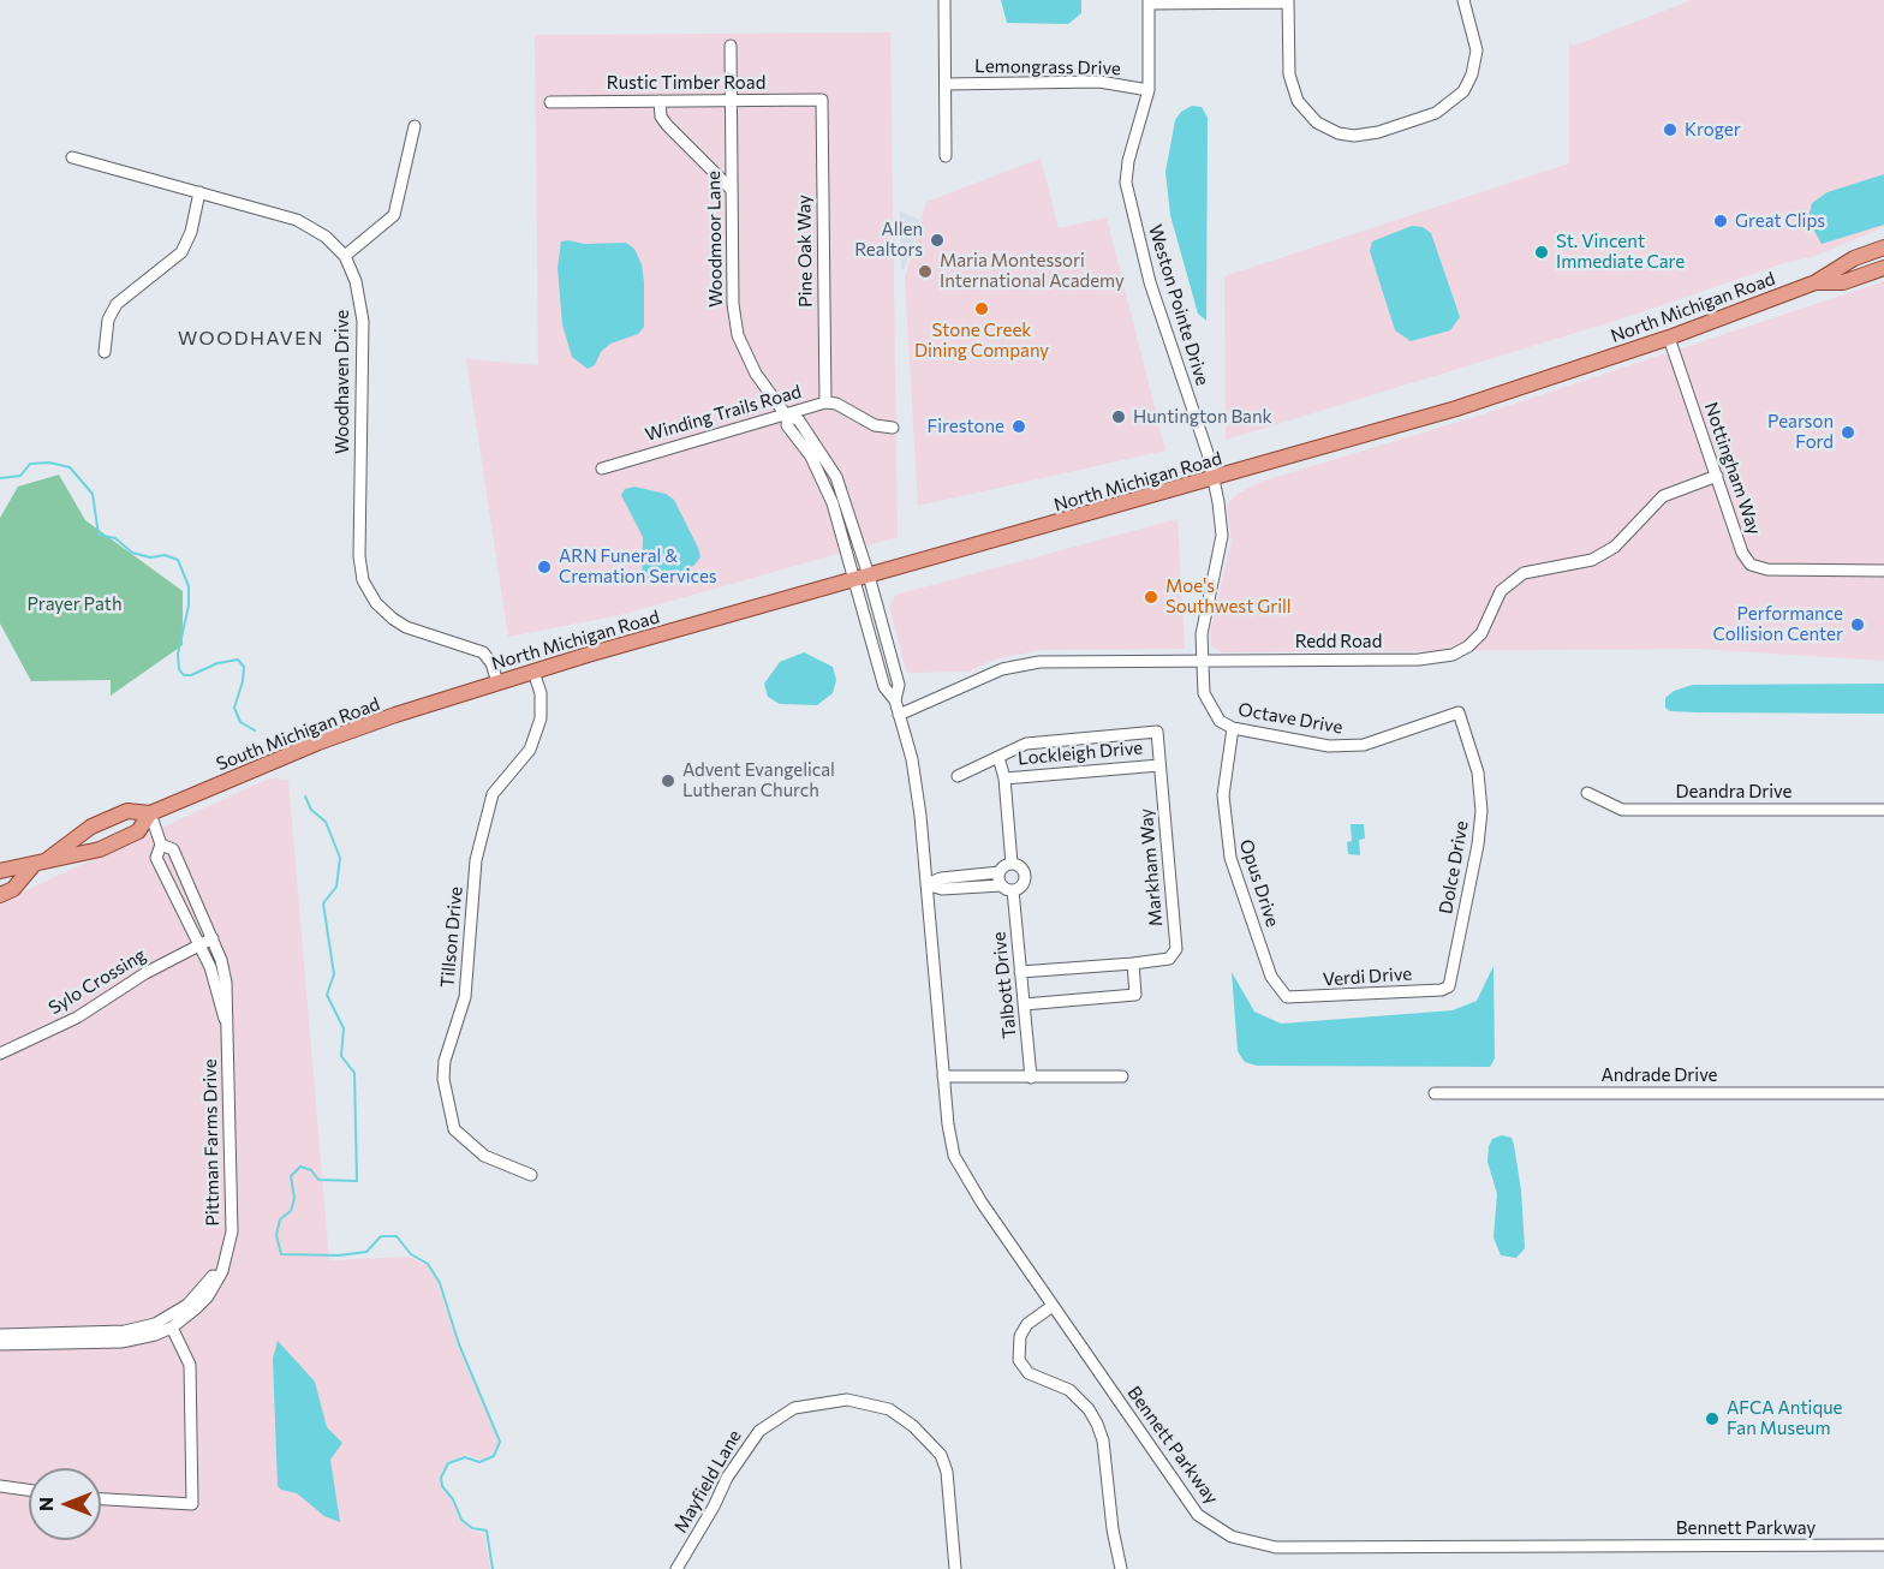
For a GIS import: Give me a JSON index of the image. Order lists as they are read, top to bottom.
{
  "streets": {
    "main road": ["North Michigan Road", "South Michigan Road"],
    "street": [
      "Lemongrass Drive",
      "Rustic Timber Road",
      "Woodmoor Lane",
      "Pine Oak Way",
      "Weston Pointe Drive",
      "Woodhaven Drive",
      "Winding Trails Road",
      "Nottingham Way",
      "Redd Road",
      "Octave Drive",
      "Lockleigh Drive",
      "Deandra Drive",
      "Markham Way",
      "Dolce Drive",
      "Opus Drive",
      "Tillson Drive",
      "Verdi Drive",
      "Sylo Crossing",
      "Talbott Drive",
      "Andrade Drive",
      "Pittman Farms Drive",
      "Bennett Parkway",
      "Mayfield Lane"
    ]
  },
  "crossings": [
    ["Lemongrass Drive", "Weston Pointe Drive"],
    ["Rustic Timber Road", "Woodmoor Lane"],
    ["Rustic Timber Road", "Pine Oak Way"],
    ["Woodmoor Lane", "North Michigan Road"],
    ["Woodmoor Lane", "Winding Trails Road"],
    ["Woodmoor Lane", "Bennett Parkway"],
    ["Pine Oak Way", "Winding Trails Road"],
    ["Weston Pointe Drive", "North Michigan Road"],
    ["Weston Pointe Drive", "Redd Road"],
    ["Weston Pointe Drive", "Octave Drive"],
    ["North Michigan Road", "Woodhaven Drive"],
    ["North Michigan Road", "Nottingham Way"],
    ["North Michigan Road", "South Michigan Road"],
    ["North Michigan Road", "Tillson Drive"],
    ["North Michigan Road", "Bennett Parkway"],
    ["Nottingham Way", "Redd Road"],
    ["Redd Road", "Octave Drive"],
    ["Redd Road", "Bennett Parkway"],
    ["Octave Drive", "Dolce Drive"],
    ["Octave Drive", "Opus Drive"],
    ["South Michigan Road", "Pittman Farms Drive"],
    ["Lockleigh Drive", "Markham Way"],
    ["Lockleigh Drive", "Talbott Drive"],
    ["Markham Way", "Talbott Drive"],
    ["Dolce Drive", "Verdi Drive"],
    ["Opus Drive", "Verdi Drive"],
    ["Sylo Crossing", "Pittman Farms Drive"]
  ],
  "districts": ["WOODHAVEN"],
  "parks": ["Prayer Path"],
  "places": [
    "Kroger",
    "Great Clips",
    "Allen Realtors",
    "St. Vincent Immediate Care",
    "Maria Montessori International Academy",
    "Stone Creek Dining Company",
    "Huntington Bank",
    "Firestone",
    "Pearson Ford",
    "ARN Funeral & Cremation Services",
    "Moe's Southwest Grill",
    "Performance Collision Center",
    "Advent Evangelical Lutheran Church",
    "AFCA Antique Fan Museum"
  ],
  "north": "left"
}
